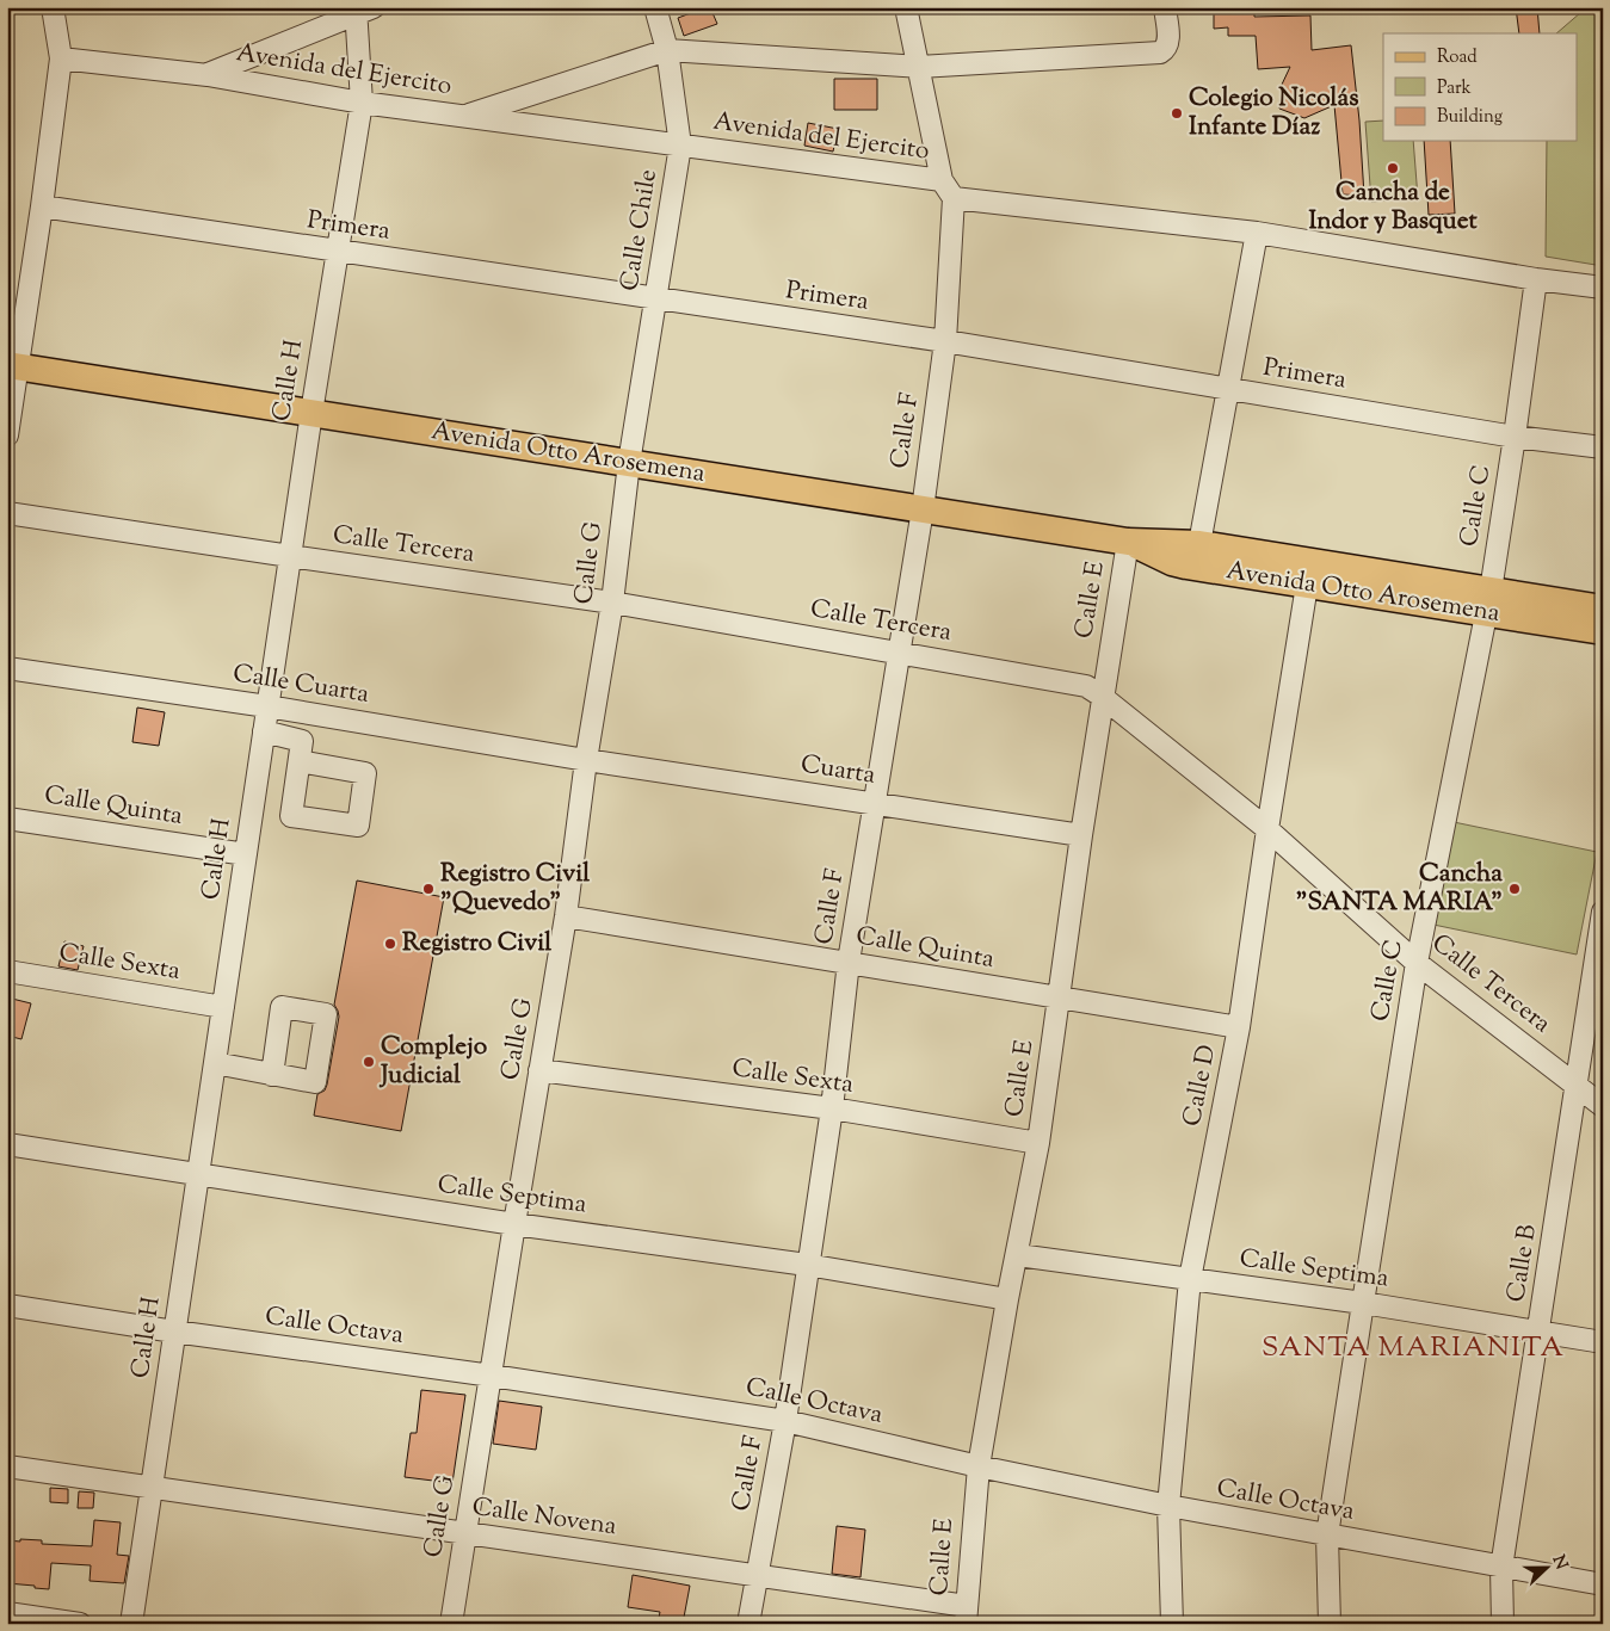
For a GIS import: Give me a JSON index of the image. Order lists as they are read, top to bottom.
{
  "streets": {
    "main road": ["Avenida Otto Arosemena"],
    "street": [
      "Avenida del Ejercito",
      "Primera",
      "Calle Chile",
      "Calle H",
      "Calle F",
      "Calle C",
      "Calle Tercera",
      "Calle G",
      "Calle E",
      "Calle Cuarta",
      "Cuarta",
      "Calle Quinta",
      "Calle Sexta",
      "Calle D",
      "Calle Septima",
      "Calle B",
      "Calle Octava",
      "Calle Novena"
    ]
  },
  "crossings": [
    ["Avenida del Ejercito", "Calle Chile"],
    ["Avenida del Ejercito", "Calle H"],
    ["Avenida del Ejercito", "Calle F"],
    ["Primera", "Calle Chile"],
    ["Primera", "Calle H"],
    ["Primera", "Calle F"],
    ["Primera", "Calle C"],
    ["Calle Chile", "Avenida Otto Arosemena"],
    ["Calle Chile", "Calle G"],
    ["Calle H", "Avenida Otto Arosemena"],
    ["Calle H", "Calle Tercera"],
    ["Calle H", "Calle Cuarta"],
    ["Calle H", "Calle Quinta"],
    ["Calle H", "Calle Sexta"],
    ["Calle H", "Calle Septima"],
    ["Calle H", "Calle Octava"],
    ["Calle H", "Calle Novena"],
    ["Calle F", "Avenida Otto Arosemena"],
    ["Calle F", "Calle Tercera"],
    ["Calle F", "Cuarta"],
    ["Calle F", "Calle Quinta"],
    ["Calle F", "Calle Sexta"],
    ["Calle F", "Calle Septima"],
    ["Calle F", "Calle Octava"],
    ["Calle F", "Calle Novena"],
    ["Avenida Otto Arosemena", "Calle C"],
    ["Avenida Otto Arosemena", "Calle G"],
    ["Avenida Otto Arosemena", "Calle E"],
    ["Avenida Otto Arosemena", "Calle D"],
    ["Calle C", "Calle Tercera"],
    ["Calle C", "Calle Septima"],
    ["Calle C", "Calle Octava"],
    ["Calle Tercera", "Calle G"],
    ["Calle Tercera", "Calle E"],
    ["Calle Tercera", "Calle D"],
    ["Calle Tercera", "Calle B"],
    ["Calle G", "Calle Cuarta"],
    ["Calle G", "Cuarta"],
    ["Calle G", "Calle Quinta"],
    ["Calle G", "Calle Sexta"],
    ["Calle G", "Calle Septima"],
    ["Calle G", "Calle Octava"],
    ["Calle G", "Calle Novena"],
    ["Calle E", "Cuarta"],
    ["Calle E", "Calle Quinta"],
    ["Calle E", "Calle Sexta"],
    ["Calle E", "Calle Septima"],
    ["Calle E", "Calle Octava"],
    ["Calle E", "Calle Novena"],
    ["Calle Cuarta", "Cuarta"],
    ["Calle Quinta", "Calle D"],
    ["Calle D", "Calle Septima"],
    ["Calle D", "Calle Octava"],
    ["Calle Septima", "Calle B"],
    ["Calle B", "Calle Octava"]
  ],
  "districts": ["SANTA MARIANITA"],
  "places": [
    "Colegio Nicolás Infante Díaz",
    "Cancha de Indor y Basquet",
    "Registro Civil \"Quevedo\"",
    "Cancha \"SANTA MARIA\"",
    "Registro Civil",
    "Complejo Judicial"
  ],
  "legend": ["Road", "Park", "Building"],
  "north": "right"
}
